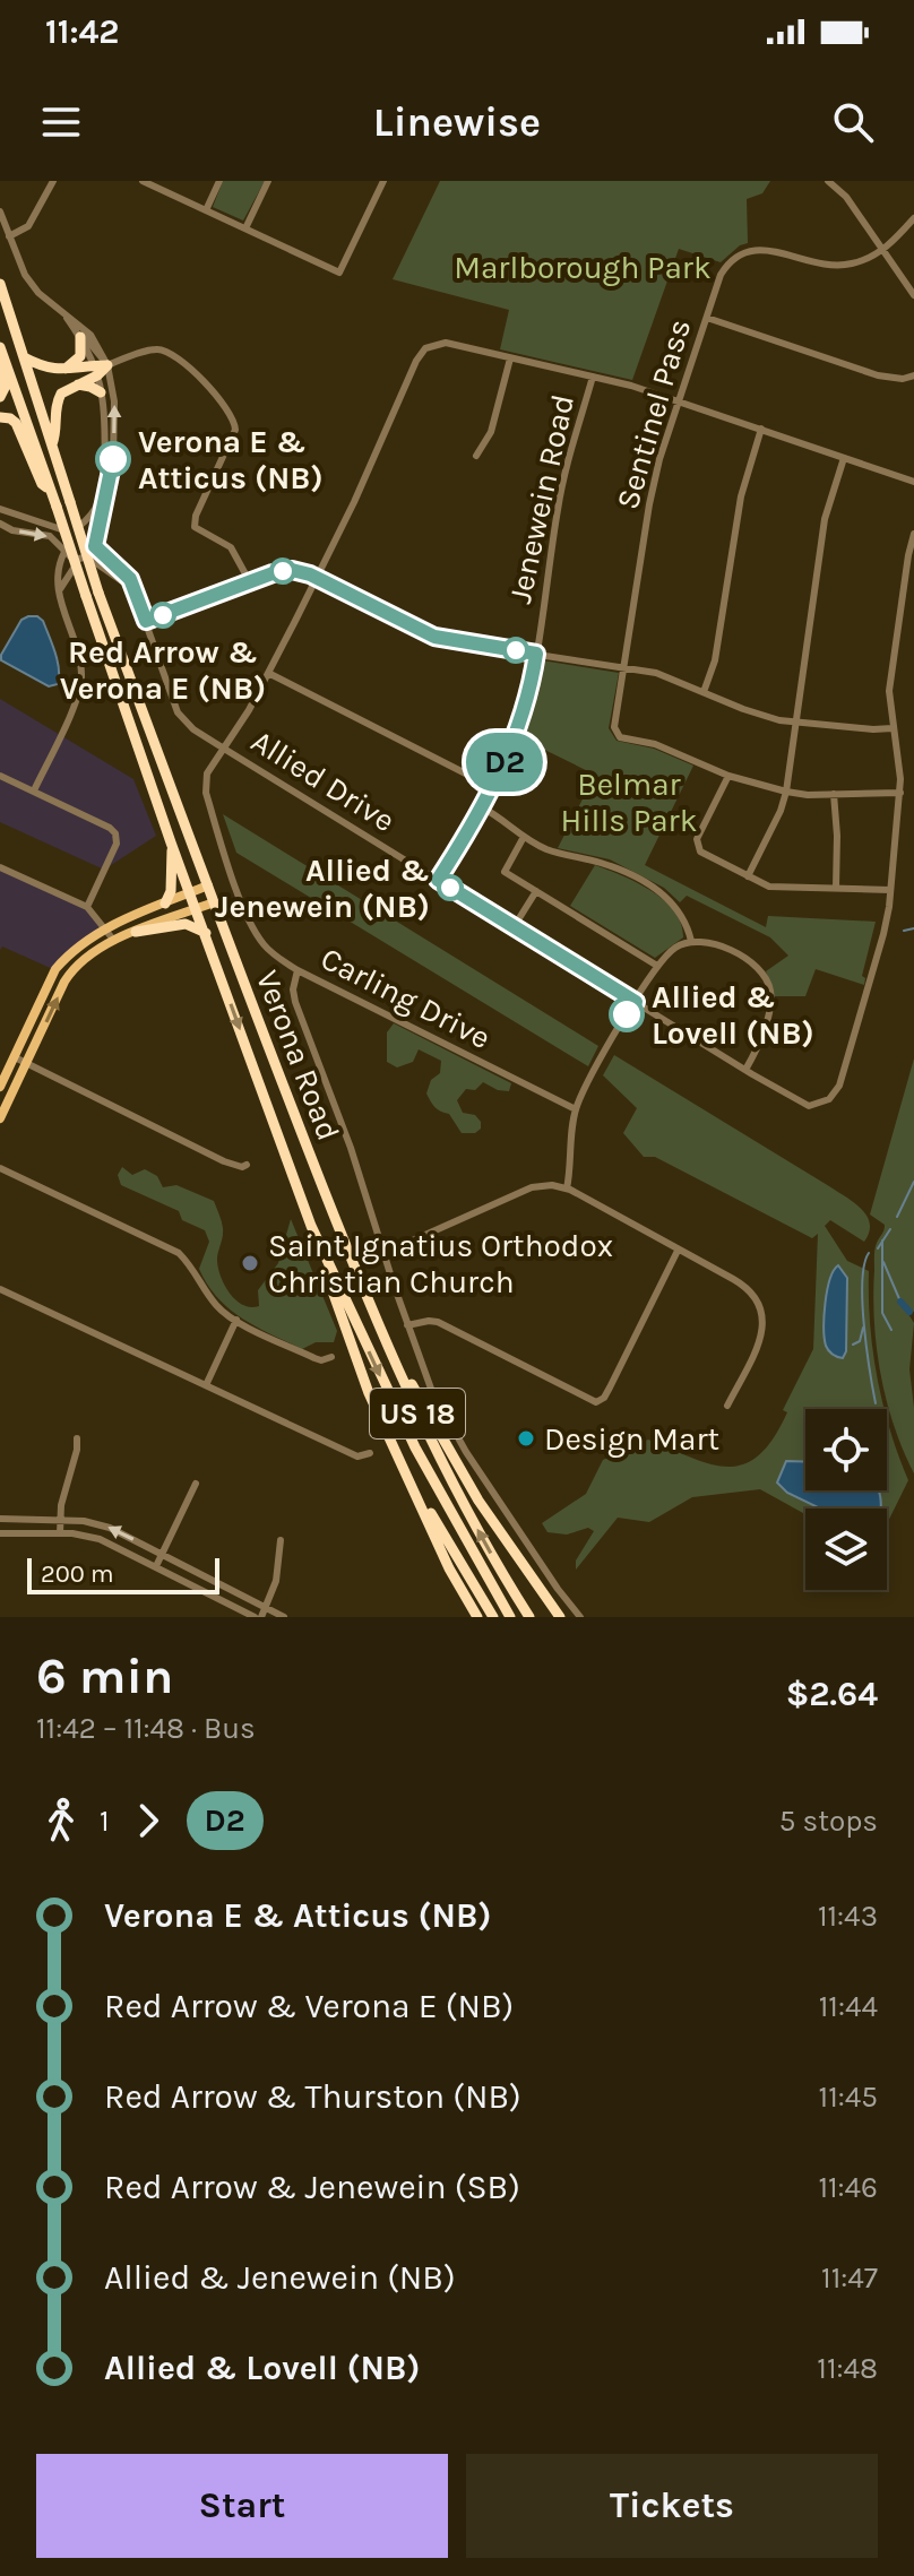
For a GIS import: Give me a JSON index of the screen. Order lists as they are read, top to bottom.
{
  "streets": {
    "highway": ["Verona Road", "US 18"],
    "street": [
      "Sentinel Pass",
      "Jenewein Road",
      "Allied Drive",
      "Carling Drive"
    ]
  },
  "crossings": [
    ["Jenewein Road", "Allied Drive"],
    ["Allied Drive", "Carling Drive"]
  ],
  "parks": ["Marlborough Park", "Belmar Hills Park"],
  "places": [
    "Verona E & Atticus (NB)",
    "Red Arrow & Verona E (NB)",
    "Allied & Jenewein (NB)",
    "Allied & Lovell (NB)",
    "Saint Ignatius Orthodox Christian Church",
    "Design Mart"
  ],
  "lines": ["bus line D2"],
  "scale_bar": "200 m",
  "page": {
    "status": "11:42",
    "header": "Linewise",
    "on_map": "D2",
    "scale": "200 m",
    "heading": ["6 min", "11:42 – 11:48 · Bus", "$2.64"],
    "legs": ["1", "D2", "5 stops"],
    "list": [
      {
        "name": "Verona E & Atticus (NB)",
        "value": "11:43"
      },
      {
        "name": "Red Arrow & Verona E (NB)",
        "value": "11:44"
      },
      {
        "name": "Red Arrow & Thurston (NB)",
        "value": "11:45"
      },
      {
        "name": "Red Arrow & Jenewein (SB)",
        "value": "11:46"
      },
      {
        "name": "Allied & Jenewein (NB)",
        "value": "11:47"
      },
      {
        "name": "Allied & Lovell (NB)",
        "value": "11:48"
      }
    ],
    "buttons": ["Start", "Tickets"]
  }
}
